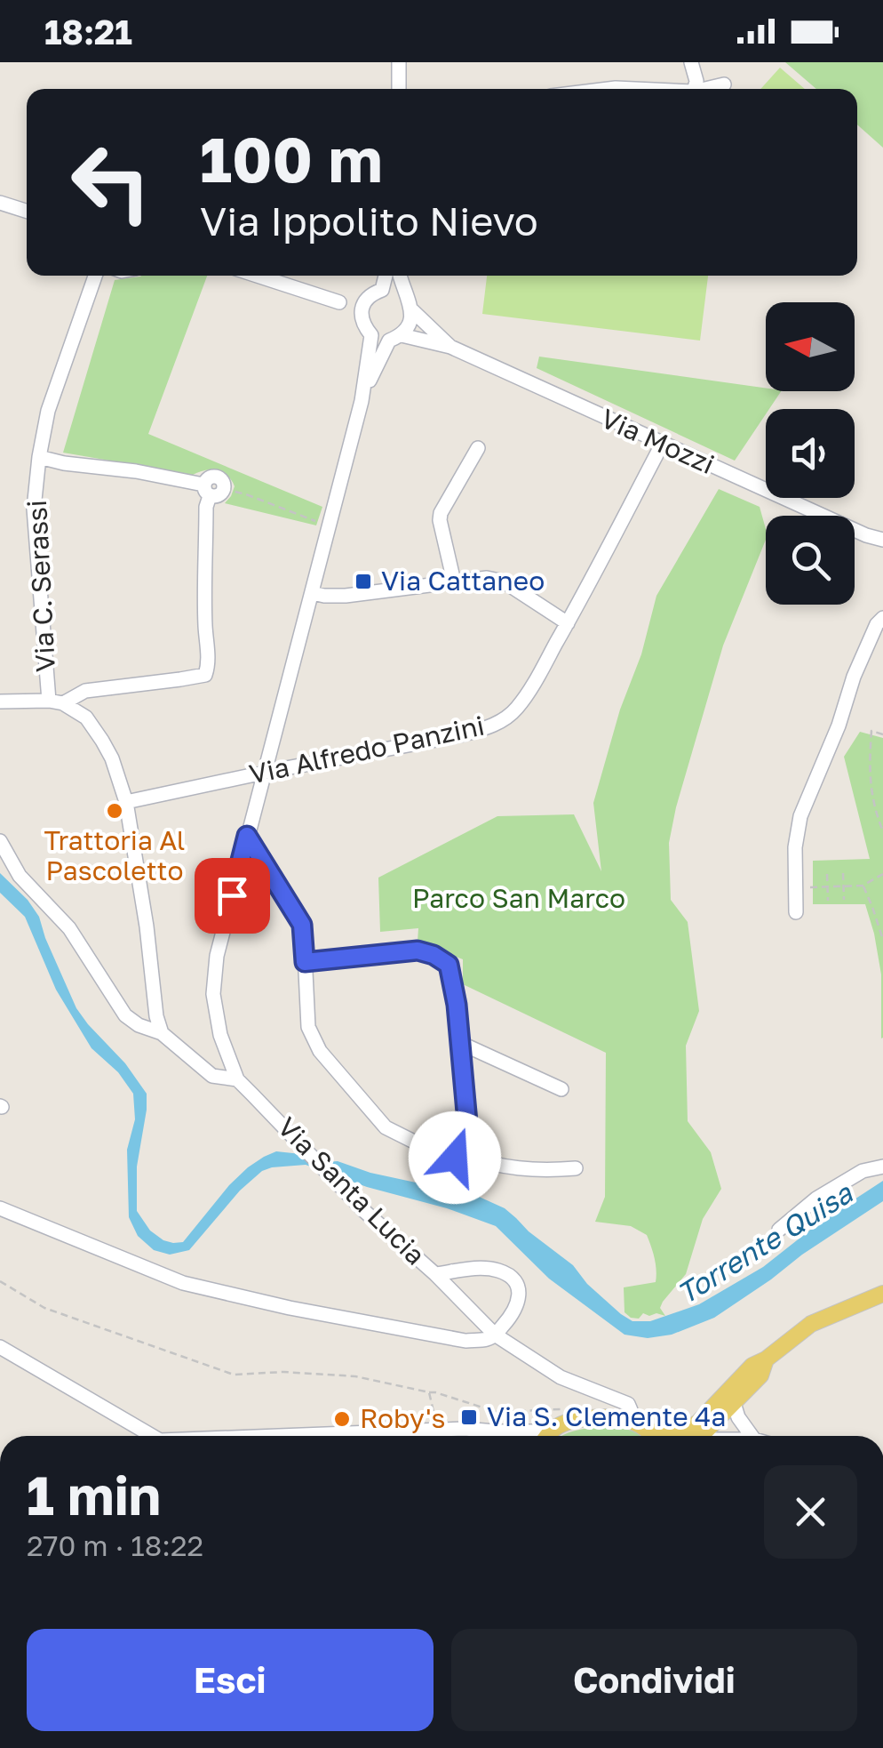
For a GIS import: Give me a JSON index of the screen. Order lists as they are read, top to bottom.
{
  "streets": {
    "street": [
      "Via Mozzi",
      "Via C. Serassi",
      "Via Alfredo Panzini",
      "Via Santa Lucia"
    ]
  },
  "crossings": [
    ["Via Mozzi", "Via Alfredo Panzini"]
  ],
  "water": ["Torrente Quisa"],
  "parks": ["Parco San Marco"],
  "places": {
    "transit": ["Via Cattaneo", "Via S. Clemente 4a"],
    "other": ["Trattoria Al Pascoletto", "Roby's"]
  },
  "north": "left",
  "page": {
    "status": "18:21",
    "turn": ["100 m", "Via Ippolito Nievo"],
    "heading": ["1 min", "270 m · 18:22"],
    "buttons": ["Esci", "Condividi"]
  }
}
